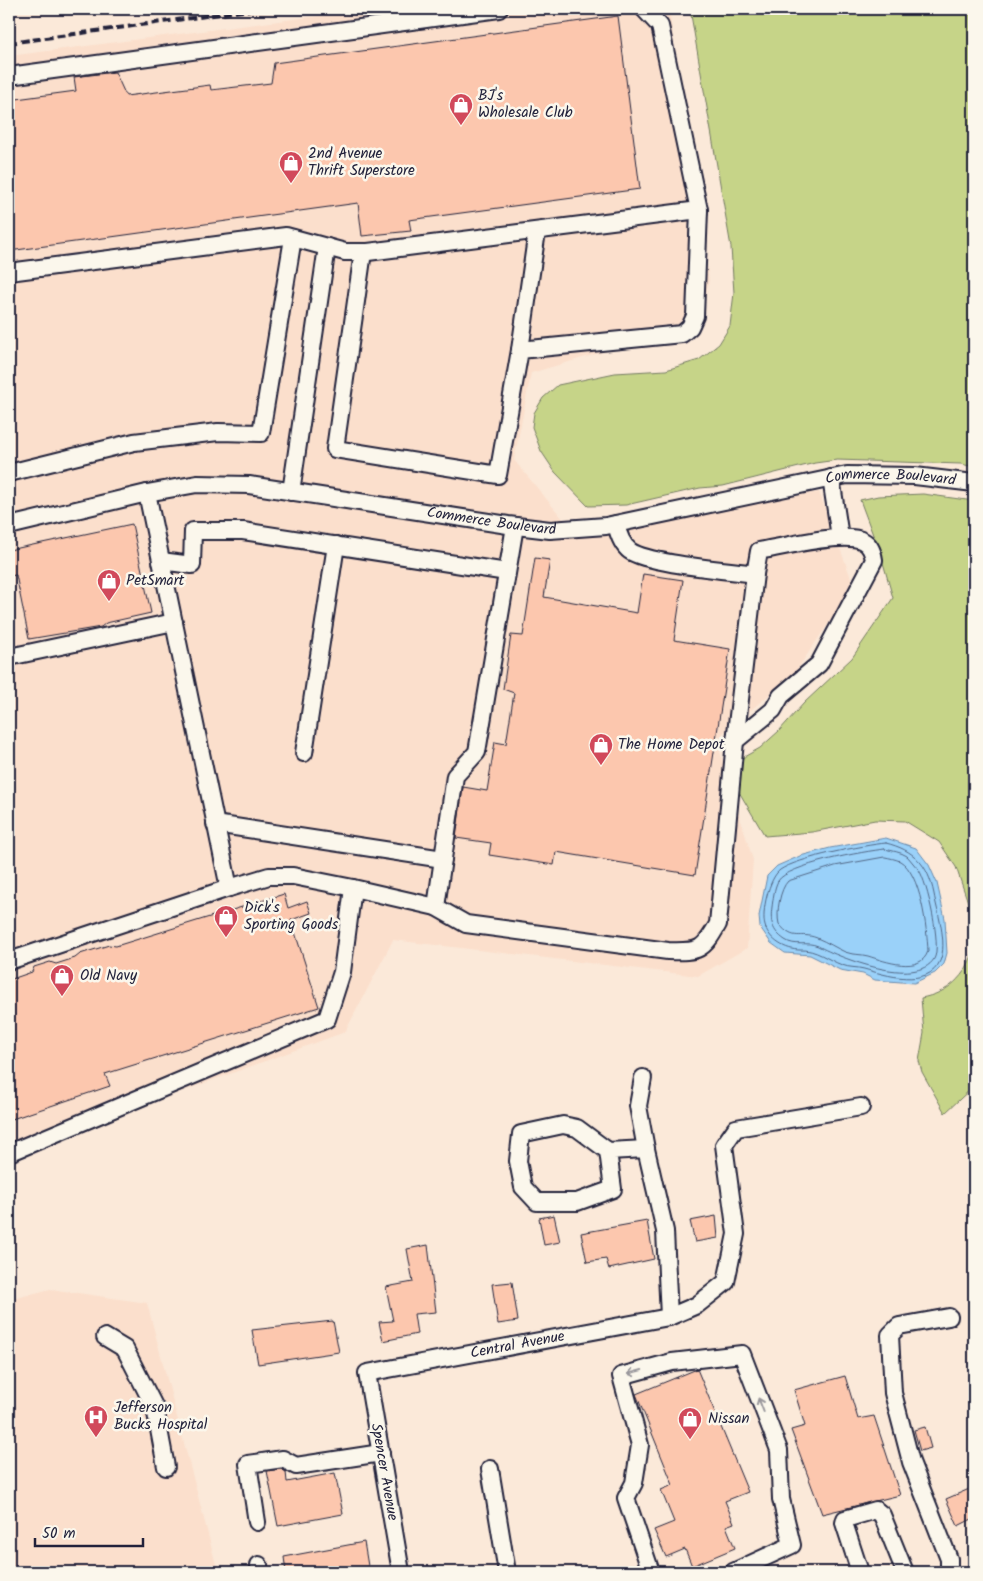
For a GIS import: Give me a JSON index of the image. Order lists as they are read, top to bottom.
{
  "streets": {
    "street": ["Commerce Boulevard", "Central Avenue", "Spencer Avenue"]
  },
  "crossings": [
    ["Central Avenue", "Spencer Avenue"]
  ],
  "places": {
    "shop": [
      "BJ's Wholesale Club",
      "2nd Avenue Thrift Superstore",
      "PetSmart",
      "The Home Depot",
      "Dick's Sporting Goods",
      "Old Navy",
      "Nissan"
    ],
    "hospital": ["Jefferson Bucks Hospital"]
  },
  "scale_bar": "50 m"
}
